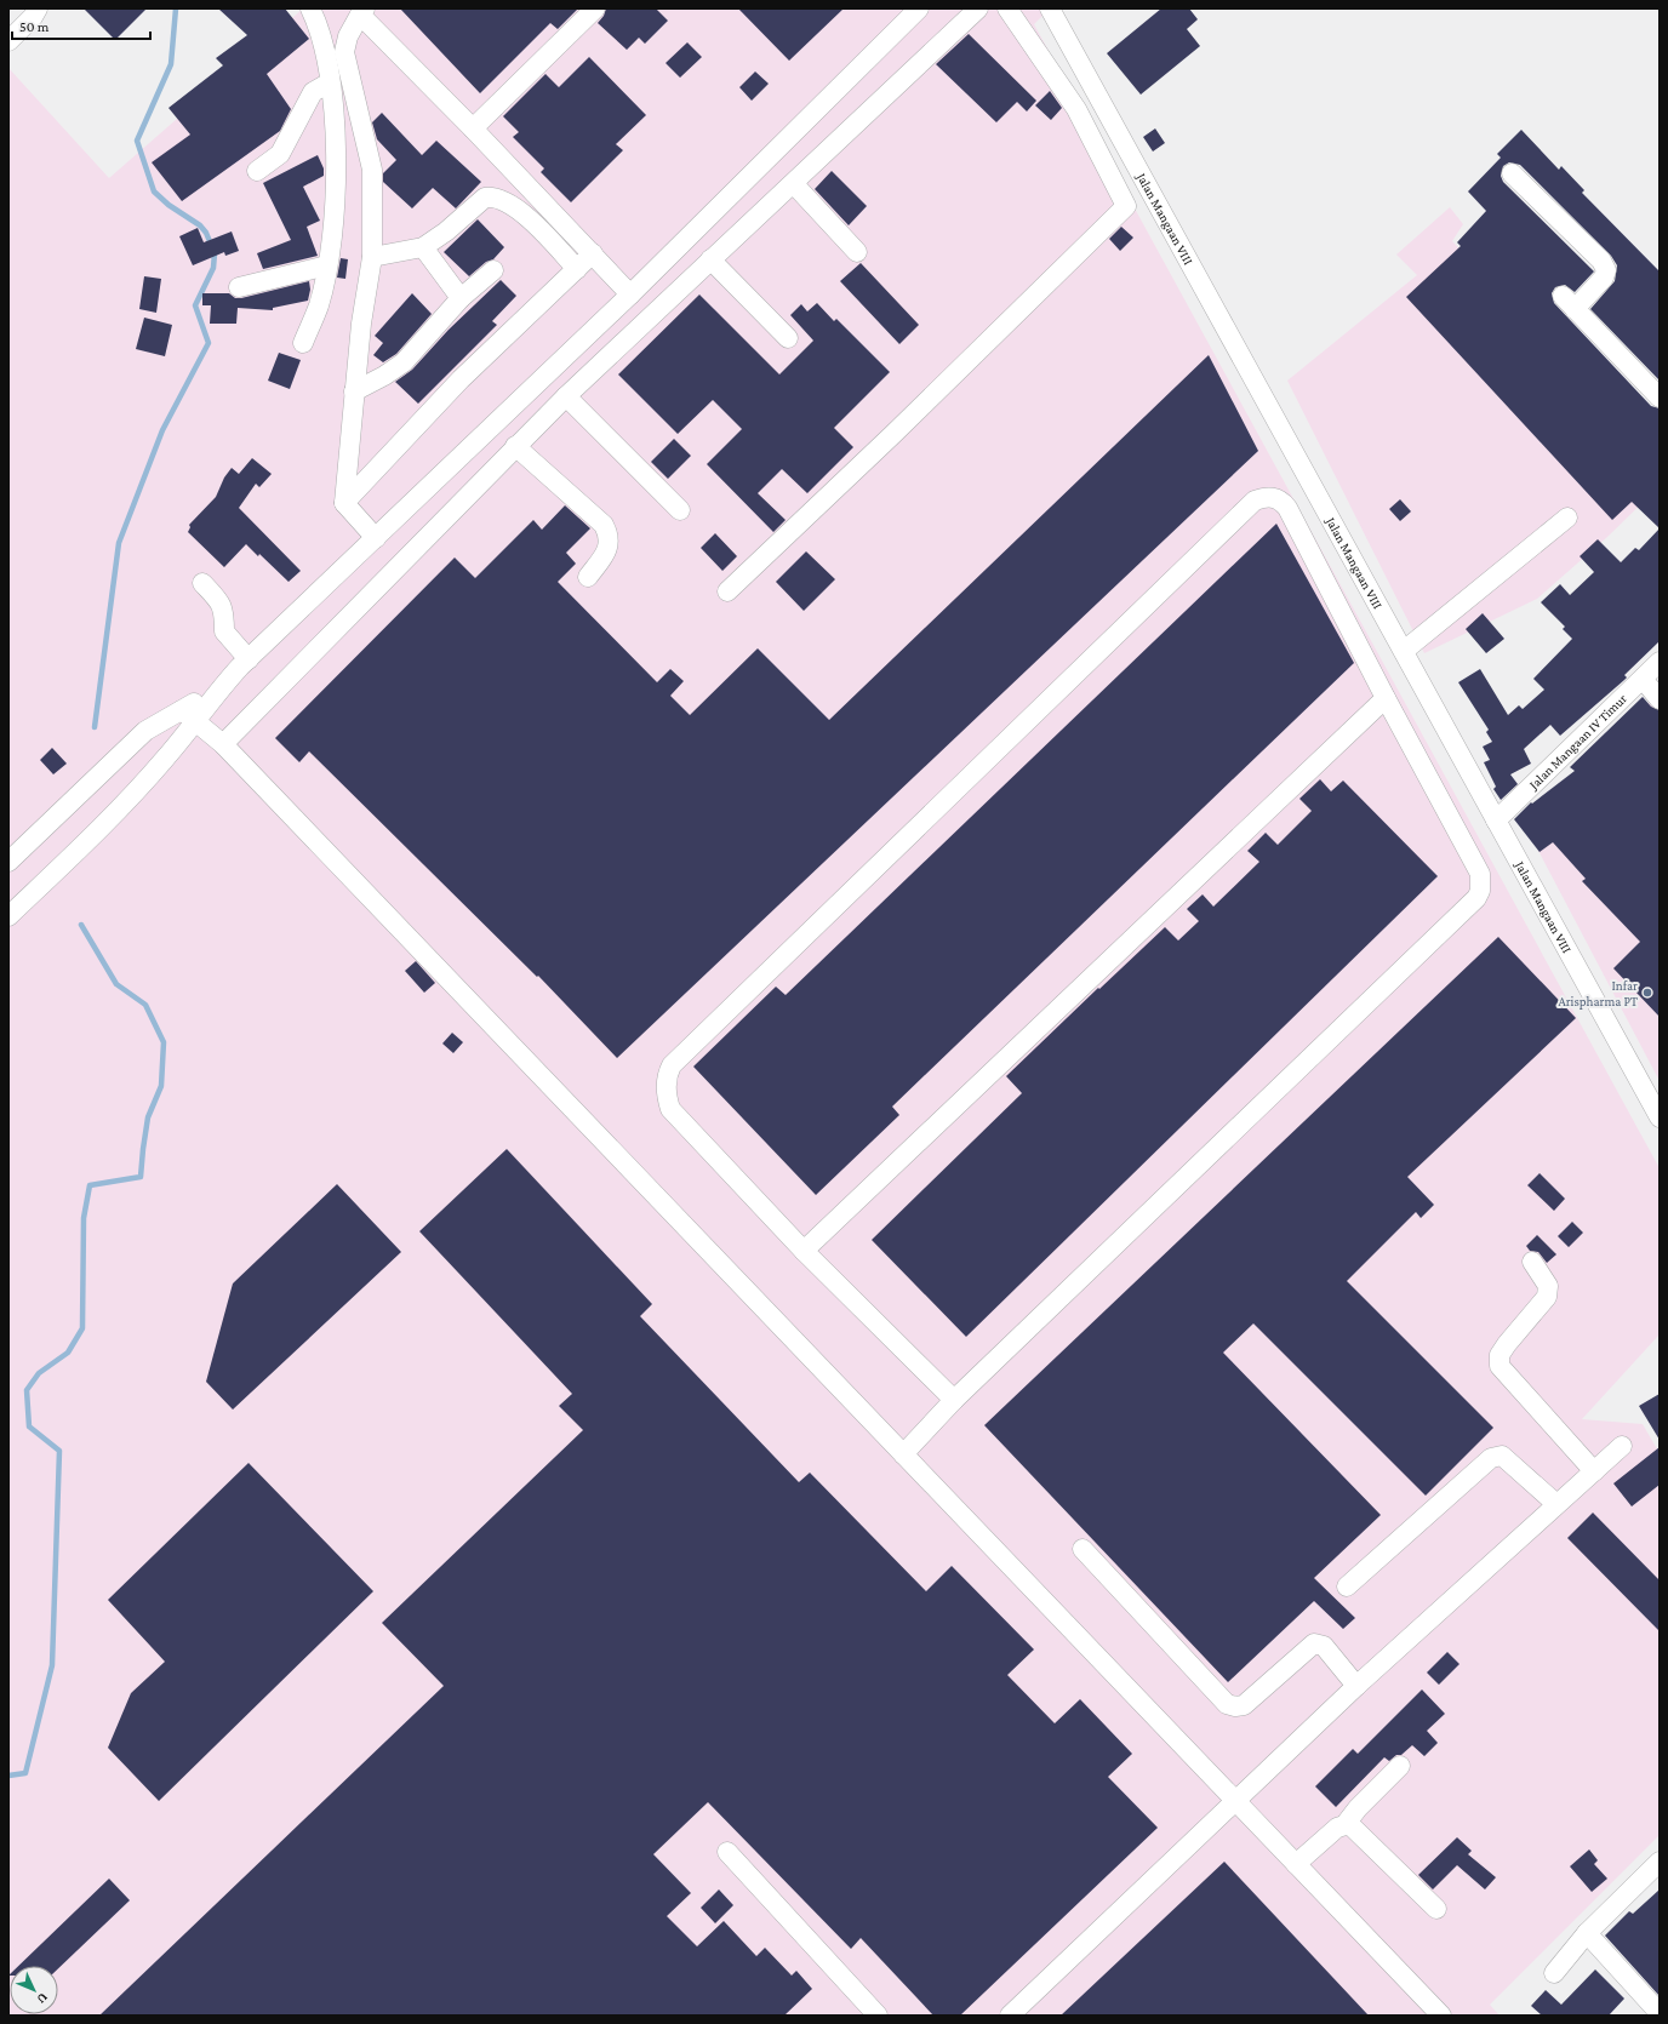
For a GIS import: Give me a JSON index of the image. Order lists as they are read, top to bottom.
{
  "streets": {
    "street": ["Jalan Mangaan VIII", "Jalan Mangaan IV Timur"]
  },
  "crossings": [
    ["Jalan Mangaan VIII", "Jalan Mangaan IV Timur"]
  ],
  "places": ["Infar Arispharma PT"],
  "scale_bar": "50 m",
  "north": "bottom right"
}
